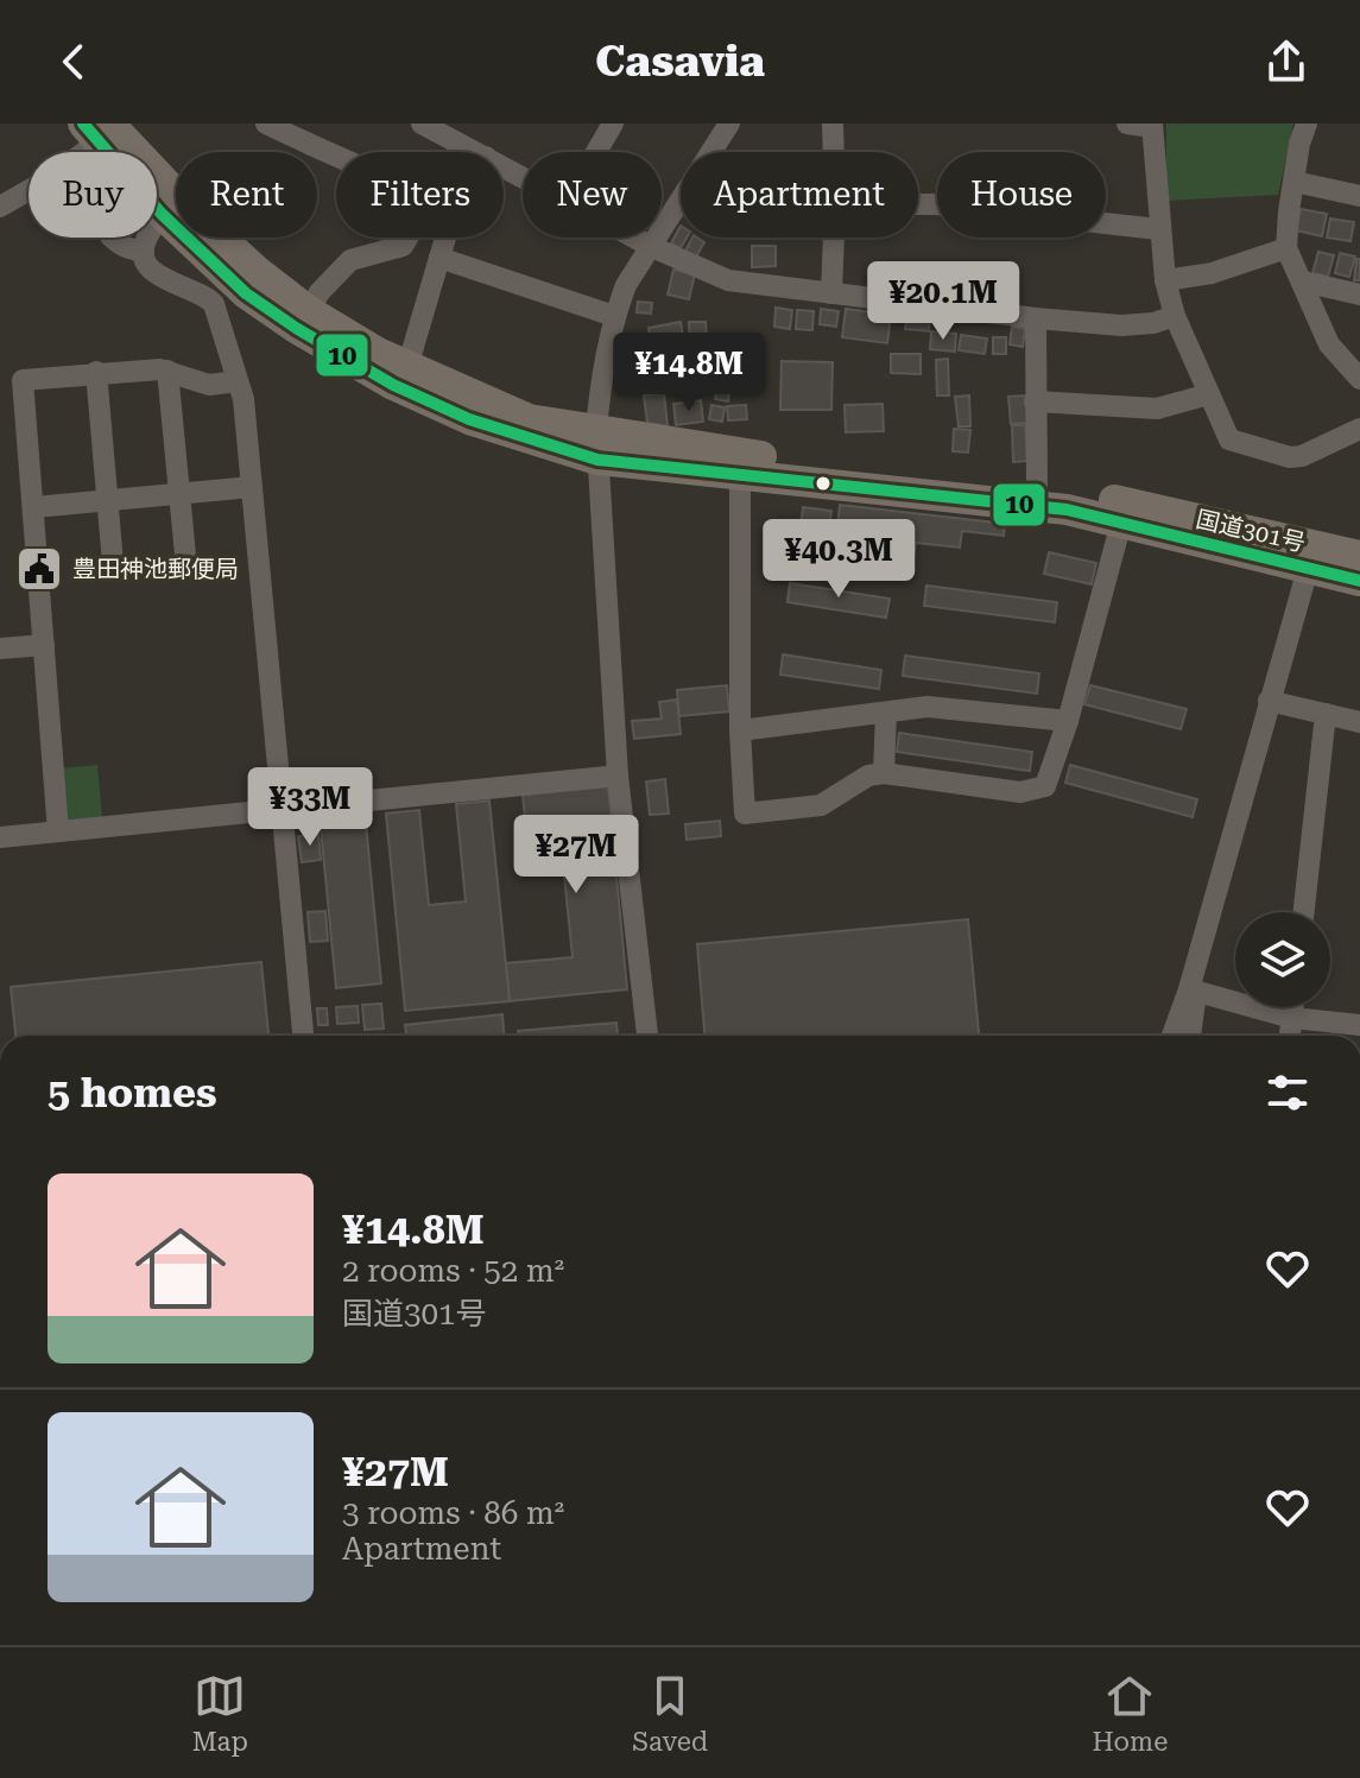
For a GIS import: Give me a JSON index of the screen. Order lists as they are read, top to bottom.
{
  "streets": {
    "highway": ["国道301号"]
  },
  "places": {
    "public building": ["豊田神池郵便局"]
  },
  "lines": ["transit line 10"],
  "page": {
    "header": "Casavia",
    "chip": [
      "Buy",
      "Rent",
      "Filters",
      "New",
      "Apartment",
      "House"
    ],
    "price": [
      "¥20.1M",
      "¥14.8M",
      "¥40.3M",
      "¥33M",
      "¥27M"
    ],
    "heading": "5 homes",
    "list": [
      {
        "name": "¥14.8M",
        "note": "2 rooms · 52 m² · 国道301号"
      },
      {
        "name": "¥27M",
        "note": "3 rooms · 86 m² · Apartment"
      }
    ],
    "tabs": ["Map", "Saved", "Home"]
  }
}
